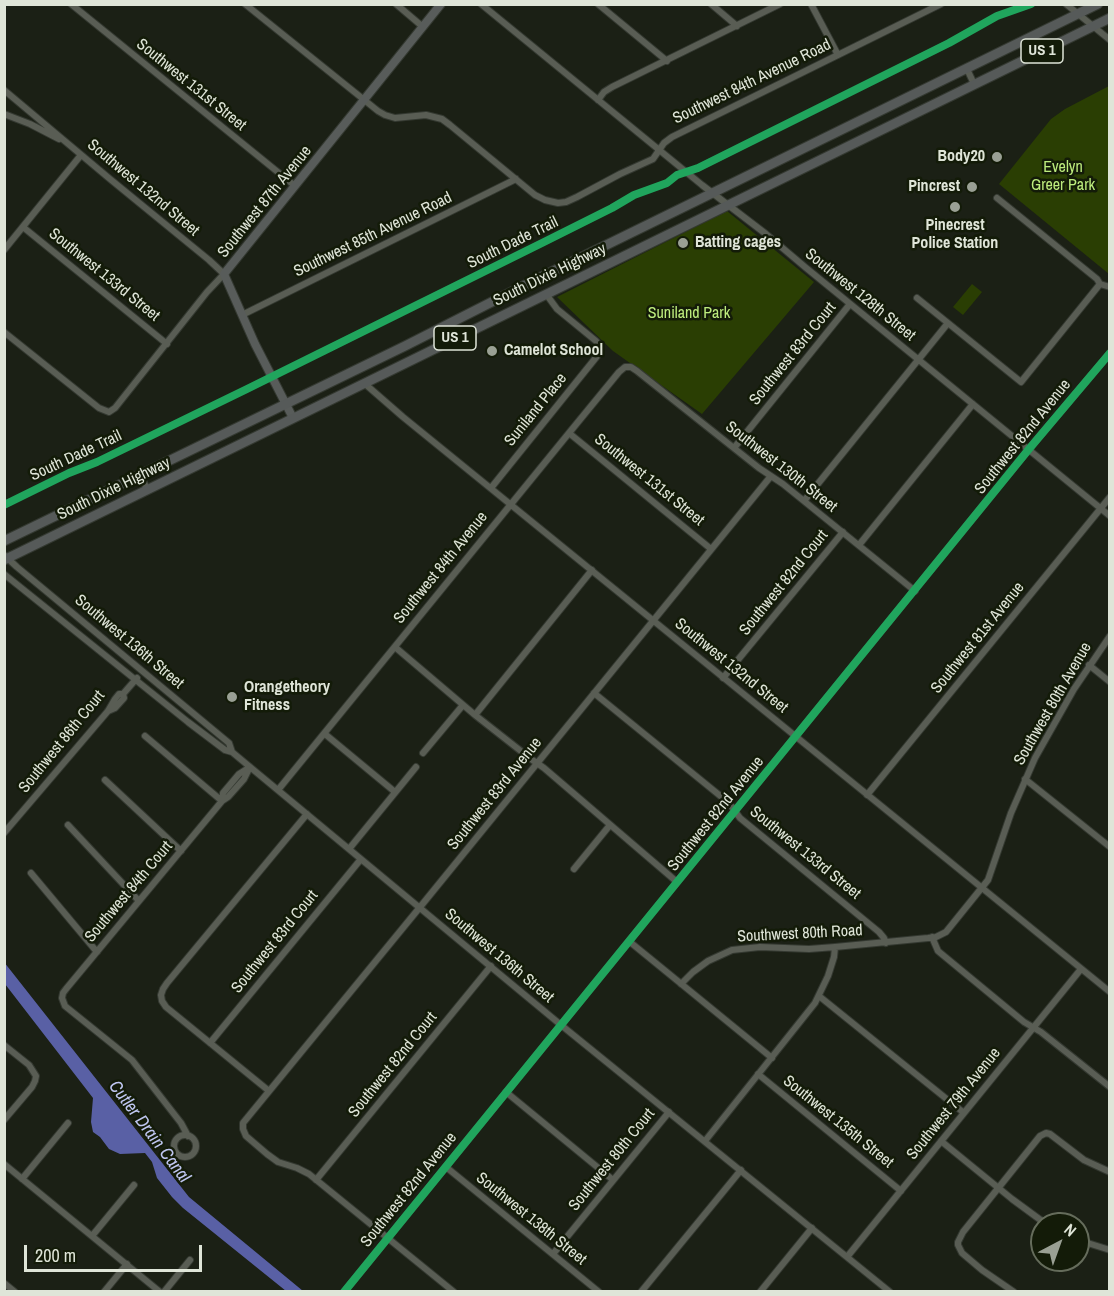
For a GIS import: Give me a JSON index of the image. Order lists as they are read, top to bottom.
{
  "streets": {
    "highway": ["US 1", "South Dixie Highway"],
    "main road": ["Southwest 132nd Street", "Southwest 87th Avenue"],
    "street": [
      "Southwest 84th Avenue Road",
      "Southwest 131st Street",
      "Southwest 85th Avenue Road",
      "Southwest 133rd Street",
      "Southwest 128th Street",
      "Southwest 83rd Court",
      "Suniland Place",
      "Southwest 82nd Avenue",
      "Southwest 130th Street",
      "Southwest 84th Avenue",
      "Southwest 82nd Court",
      "Southwest 81st Avenue",
      "Southwest 136th Street",
      "Southwest 80th Avenue",
      "Southwest 86th Court",
      "Southwest 83rd Avenue",
      "Southwest 84th Court",
      "Southwest 80th Road",
      "Southwest 79th Avenue",
      "Southwest 135th Street",
      "Southwest 80th Court",
      "Southwest 138th Street"
    ],
    "cycle path": ["South Dade Trail"]
  },
  "crossings": [
    ["Southwest 84th Avenue Road", "Southwest 85th Avenue Road"],
    ["Southwest 84th Avenue Road", "Southwest 128th Street"],
    ["Southwest 131st Street", "Southwest 87th Avenue"],
    ["Southwest 131st Street", "Southwest 84th Avenue"],
    ["Southwest 131st Street", "Southwest 83rd Avenue"],
    ["Southwest 132nd Street", "Southwest 87th Avenue"],
    ["Southwest 132nd Street", "Southwest 85th Avenue Road"],
    ["Southwest 132nd Street", "South Dixie Highway"],
    ["Southwest 132nd Street", "Suniland Place"],
    ["Southwest 132nd Street", "Southwest 82nd Avenue"],
    ["Southwest 132nd Street", "Southwest 84th Avenue"],
    ["Southwest 132nd Street", "Southwest 82nd Court"],
    ["Southwest 132nd Street", "Southwest 81st Avenue"],
    ["Southwest 132nd Street", "Southwest 80th Avenue"],
    ["Southwest 132nd Street", "Southwest 83rd Avenue"],
    ["Southwest 132nd Street", "Southwest 79th Avenue"],
    ["Southwest 87th Avenue", "Southwest 133rd Street"],
    ["Southwest 133rd Street", "Southwest 82nd Avenue"],
    ["Southwest 133rd Street", "Southwest 83rd Avenue"],
    ["Southwest 133rd Street", "Southwest 80th Road"],
    ["South Dixie Highway", "Southwest 128th Street"],
    ["South Dixie Highway", "Suniland Place"],
    ["South Dixie Highway", "Southwest 136th Street"],
    ["Southwest 128th Street", "Southwest 83rd Court"],
    ["Southwest 128th Street", "Southwest 82nd Avenue"],
    ["Southwest 128th Street", "Southwest 81st Avenue"],
    ["Southwest 83rd Court", "Southwest 130th Street"],
    ["Southwest 83rd Court", "Southwest 136th Street"],
    ["Southwest 82nd Avenue", "Southwest 130th Street"],
    ["Southwest 82nd Avenue", "Southwest 136th Street"],
    ["Southwest 82nd Avenue", "Southwest 135th Street"],
    ["Southwest 82nd Avenue", "Southwest 138th Street"],
    ["Southwest 130th Street", "Southwest 84th Avenue"],
    ["Southwest 130th Street", "Southwest 82nd Court"],
    ["Southwest 130th Street", "Southwest 83rd Avenue"],
    ["Southwest 84th Avenue", "Southwest 136th Street"],
    ["Southwest 82nd Court", "Southwest 136th Street"],
    ["Southwest 82nd Court", "Southwest 83rd Avenue"],
    ["Southwest 136th Street", "Southwest 86th Court"],
    ["Southwest 136th Street", "Southwest 83rd Avenue"],
    ["Southwest 136th Street", "Southwest 84th Court"],
    ["Southwest 136th Street", "Southwest 79th Avenue"],
    ["Southwest 136th Street", "Southwest 80th Court"],
    ["Southwest 80th Avenue", "Southwest 80th Road"],
    ["Southwest 80th Road", "Southwest 135th Street"],
    ["Southwest 79th Avenue", "Southwest 135th Street"],
    ["Southwest 80th Court", "Southwest 138th Street"]
  ],
  "water": ["Cutler Drain Canal"],
  "parks": ["Evelyn Greer Park", "Suniland Park"],
  "places": [
    "Body20",
    "Pincrest",
    "Pinecrest Police Station",
    "Batting cages",
    "Camelot School",
    "Orangetheory Fitness"
  ],
  "scale_bar": "200 m",
  "north": "top right"
}
